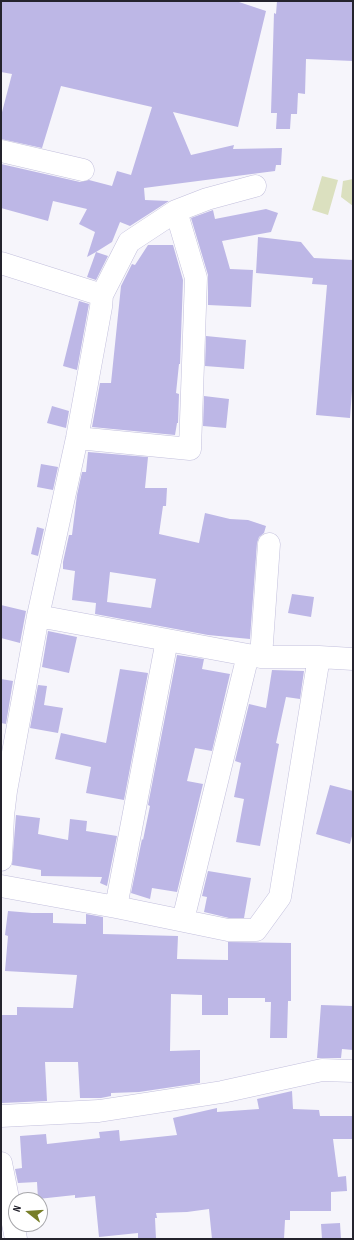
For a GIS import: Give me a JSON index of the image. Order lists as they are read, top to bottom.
{
  "north": "left"
}
